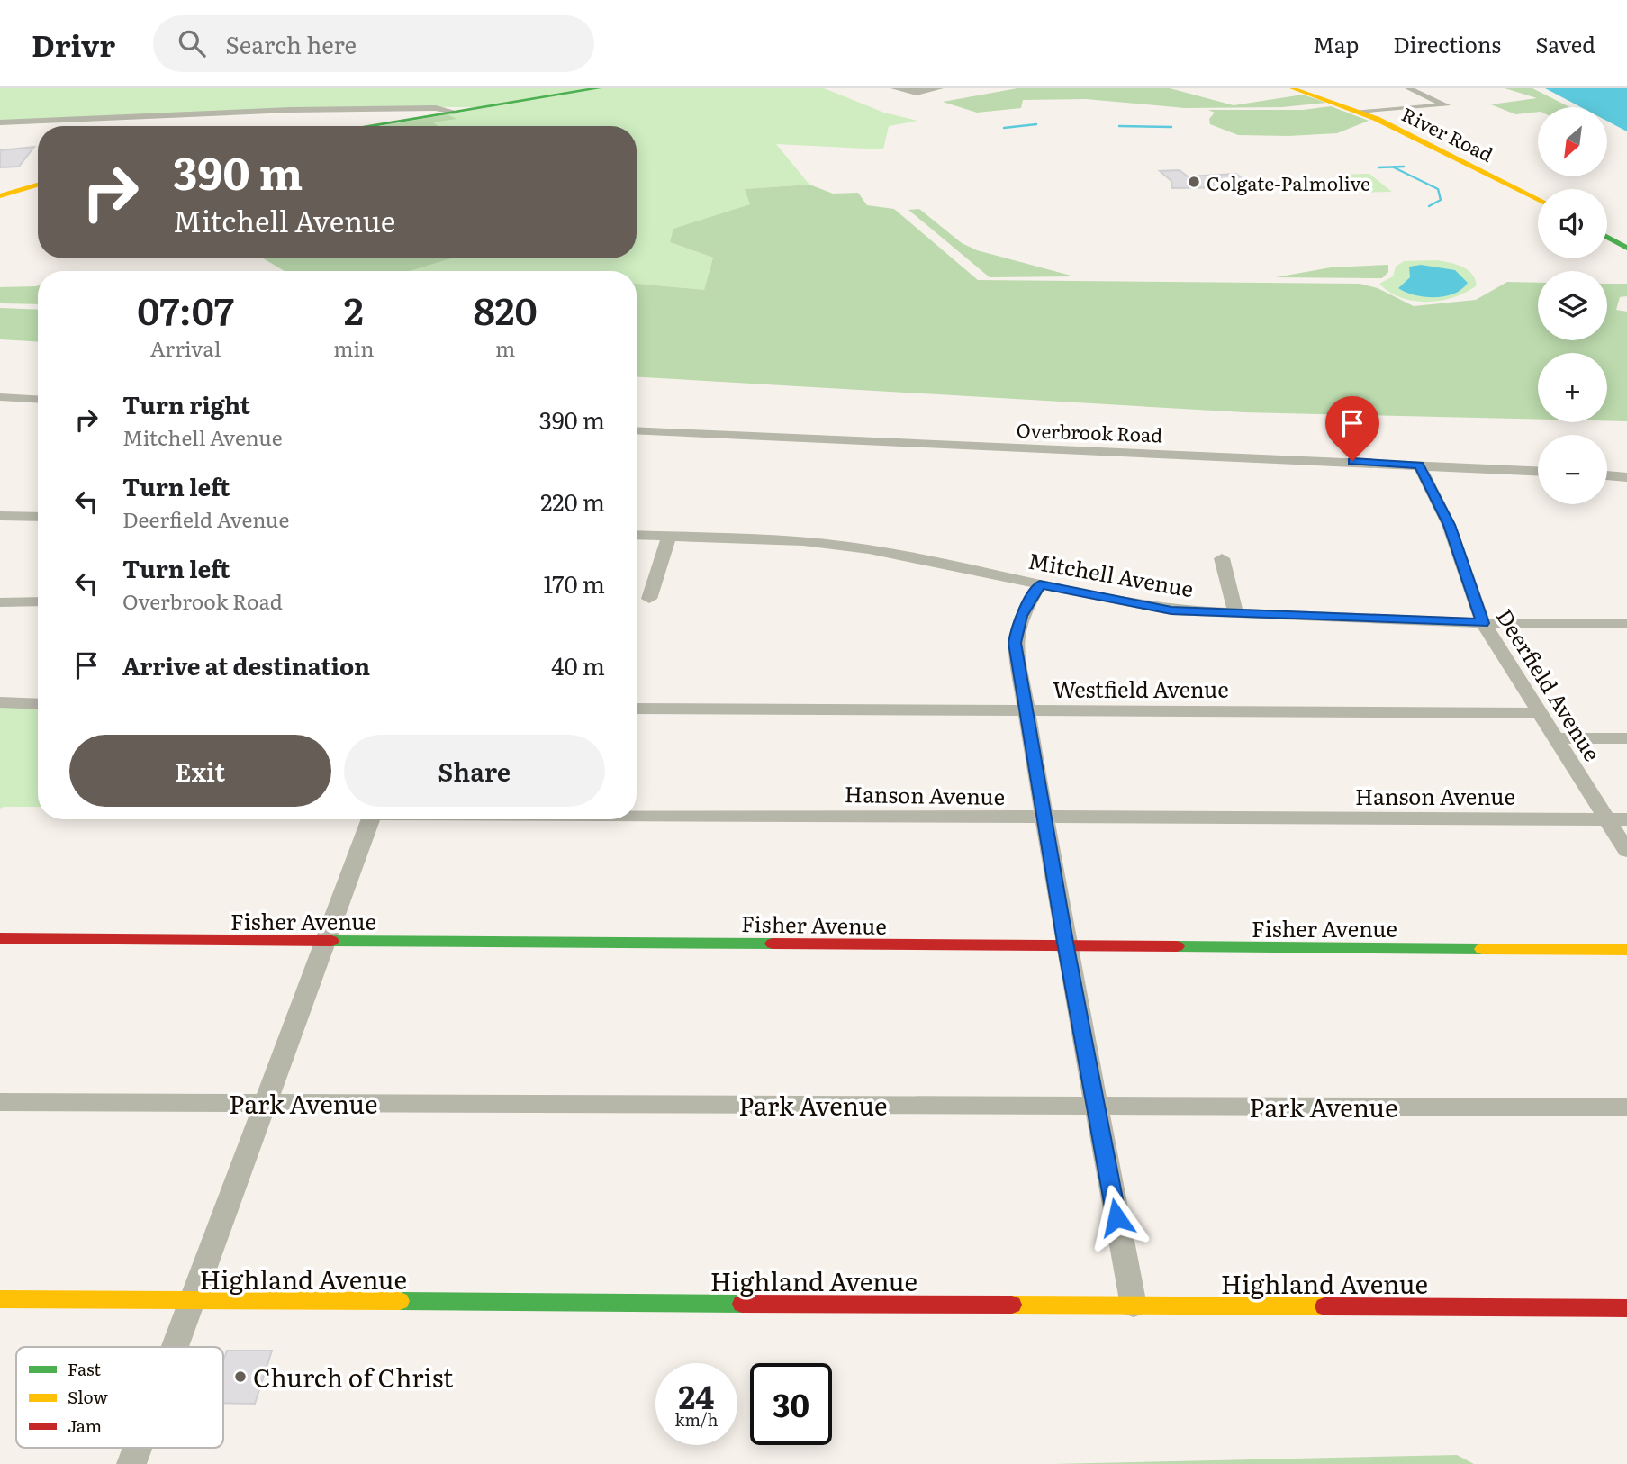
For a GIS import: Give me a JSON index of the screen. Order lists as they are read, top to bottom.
{
  "streets": {
    "street": [
      "River Road",
      "Overbrook Road",
      "Mitchell Avenue",
      "Deerfield Avenue",
      "Westfield Avenue",
      "Hanson Avenue",
      "Fisher Avenue",
      "Park Avenue",
      "Highland Avenue"
    ]
  },
  "crossings": [
    ["Overbrook Road", "Deerfield Avenue"],
    ["Mitchell Avenue", "Deerfield Avenue"],
    ["Deerfield Avenue", "Westfield Avenue"],
    ["Deerfield Avenue", "Hanson Avenue"]
  ],
  "places": ["Colgate-Palmolive", "Church of Christ"],
  "legend": ["Fast", "Slow", "Jam"],
  "north": "bottom left",
  "page": {
    "header": "Drivr",
    "search": "Search here",
    "nav": ["Map", "Directions", "Saved"],
    "map_buttons": ["+", "−"],
    "turn": ["390 m", "Mitchell Avenue"],
    "eta": [
      "07:07",
      "Arrival",
      "2",
      "min",
      "820",
      "m"
    ],
    "list": [
      {
        "name": "Turn right",
        "note": "Mitchell Avenue",
        "value": "390 m"
      },
      {
        "name": "Turn left",
        "note": "Deerfield Avenue",
        "value": "220 m"
      },
      {
        "name": "Turn left",
        "note": "Overbrook Road",
        "value": "170 m"
      },
      {
        "name": "Arrive at destination",
        "value": "40 m"
      }
    ],
    "buttons": ["Exit", "Share"],
    "speed": "24 km/h",
    "limit": "30"
  }
}
